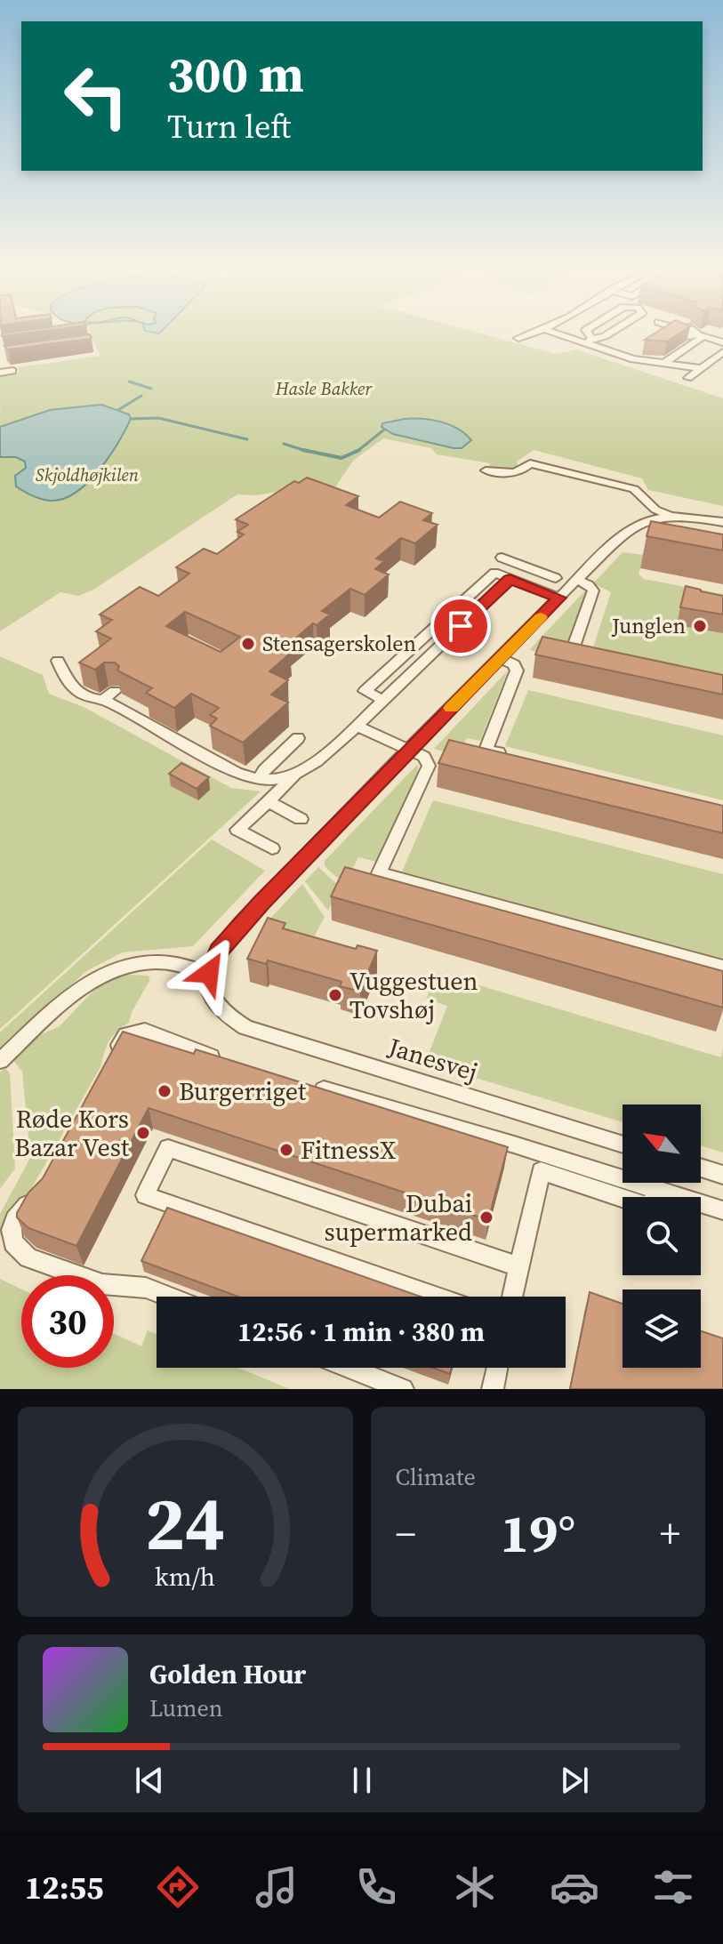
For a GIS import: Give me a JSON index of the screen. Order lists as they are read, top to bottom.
{
  "streets": {
    "street": ["Janesvej"]
  },
  "parks": ["Hasle Bakker", "Skjoldhøjkilen"],
  "places": [
    "Junglen",
    "Stensagerskolen",
    "Vuggestuen Tovshøj",
    "Burgerriget",
    "Røde Kors Bazar Vest",
    "FitnessX",
    "Dubai supermarked"
  ],
  "north": "top left",
  "page": {
    "turn": ["300 m", "Turn left"],
    "limit": "30",
    "trip": "12:56 · 1 min · 380 m",
    "tile": "Climate",
    "heat": ["−", "19°", "+"],
    "song": ["Golden Hour", "Lumen"],
    "tabs": "12:55",
    "gauge": ["24", "km/h"]
  }
}
